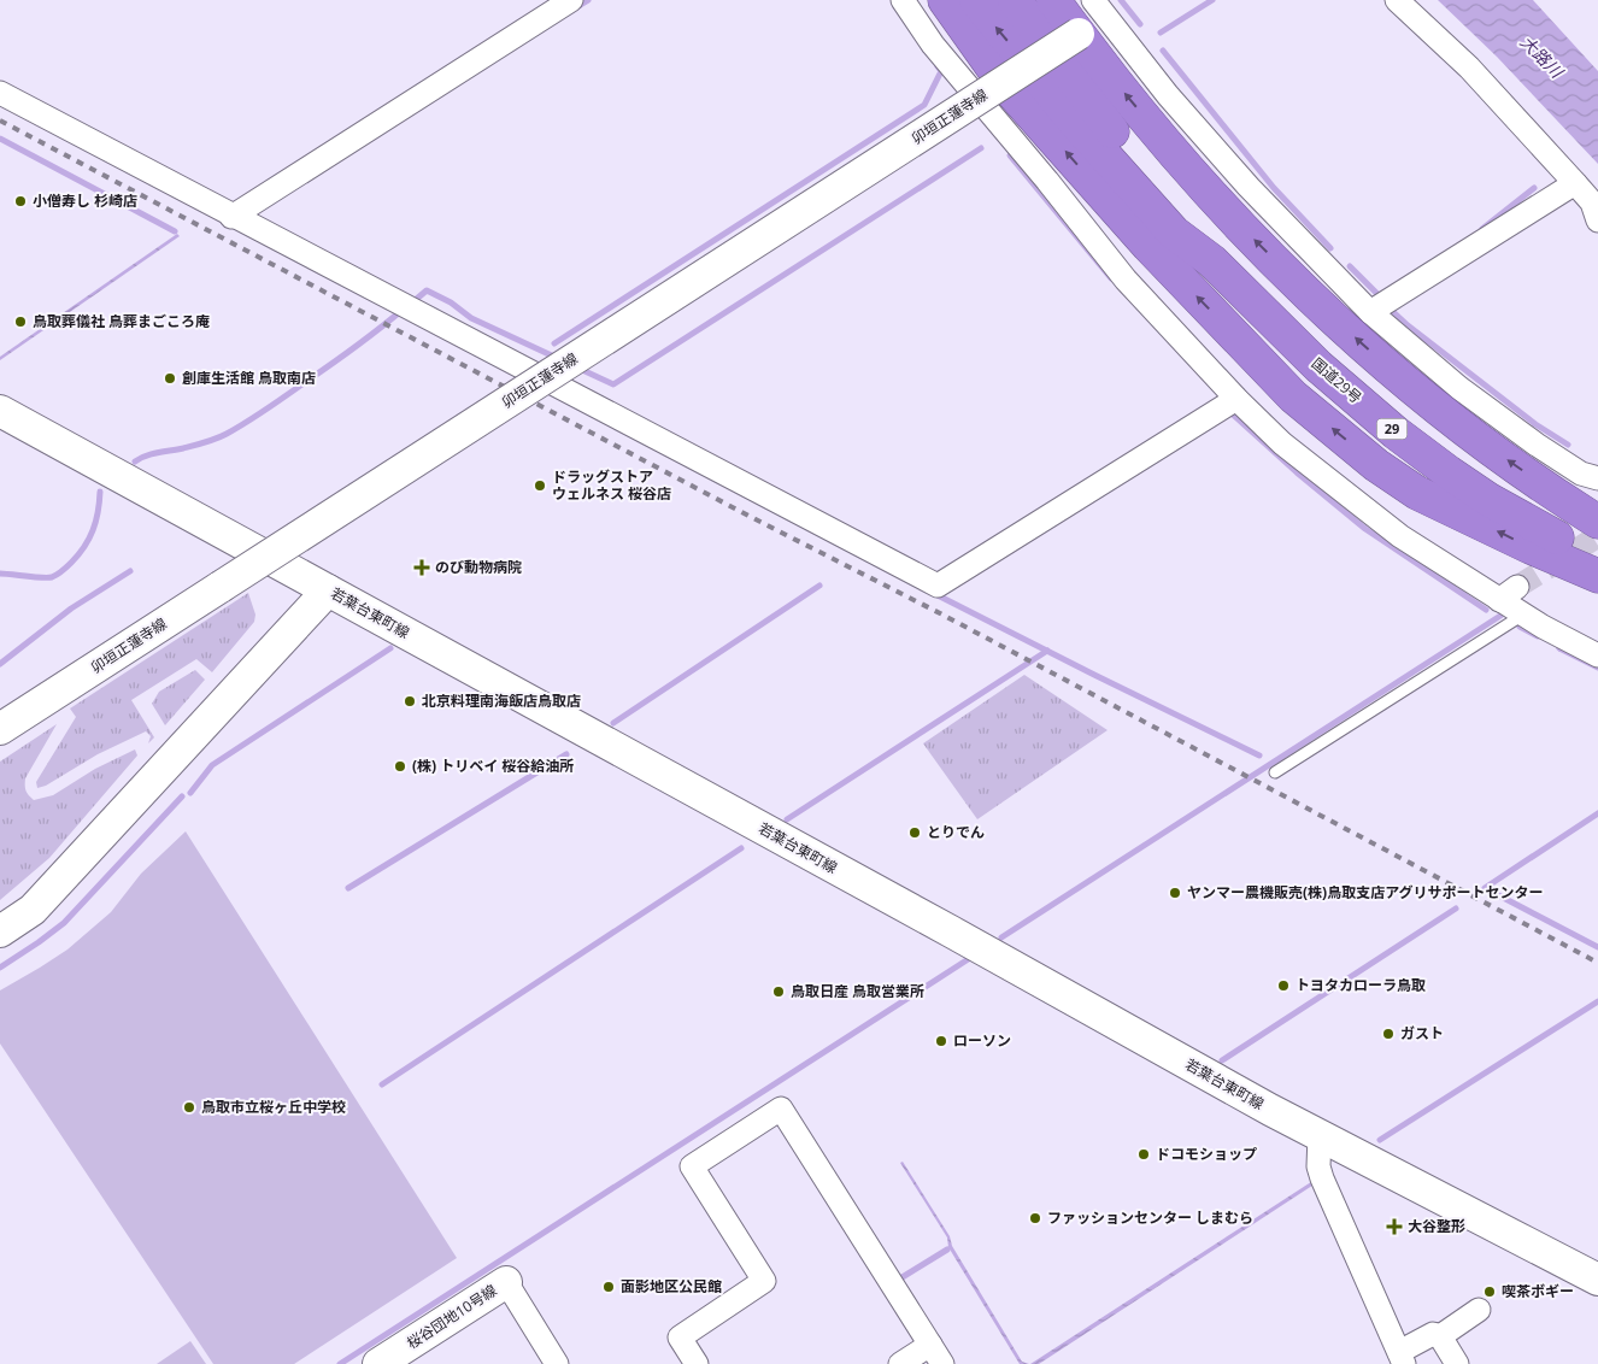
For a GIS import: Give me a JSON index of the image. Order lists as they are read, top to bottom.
{
  "streets": {
    "highway": ["国道29号", "29"],
    "main road": ["卯垣正蓮寺線", "若葉台東町線", "桜谷団地10号線"]
  },
  "water": ["大路川"],
  "places": {
    "other": [
      "小僧寿し 杉崎店",
      "鳥取葬儀社 鳥葬まごころ庵",
      "創庫生活館 鳥取南店",
      "ドラッグストア ウェルネス 桜谷店",
      "北京料理南海飯店鳥取店",
      "(株) トリベイ 桜谷給油所",
      "とりでん",
      "ヤンマー農機販売(株)鳥取支店アグリサポートセンター",
      "トヨタカローラ鳥取",
      "鳥取日産 鳥取営業所",
      "ガスト",
      "ローソン",
      "鳥取市立桜ヶ丘中学校",
      "ドコモショップ",
      "ファッションセンター しまむら",
      "面影地区公民館",
      "喫茶ボギー"
    ],
    "health": ["のび動物病院", "大谷整形"]
  }
}
